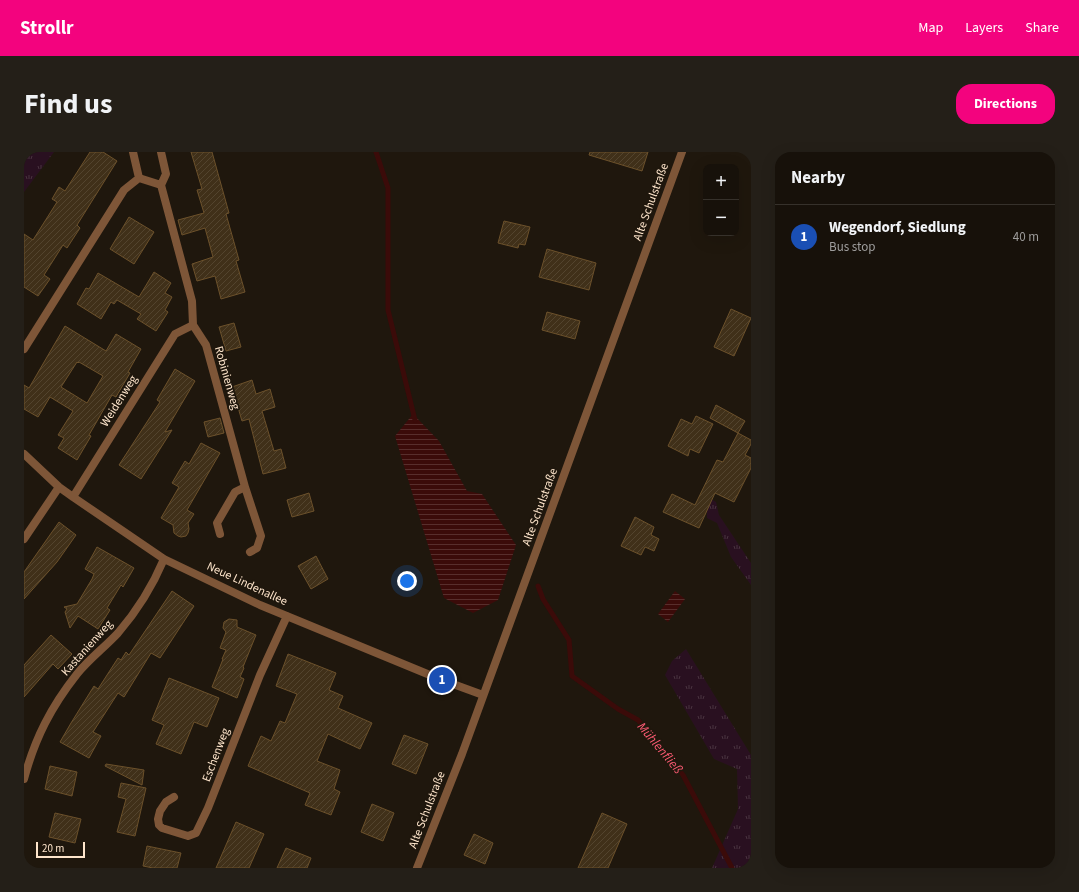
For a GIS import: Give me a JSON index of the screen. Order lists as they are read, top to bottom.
{
  "streets": {
    "street": [
      "Alte Schulstraße",
      "Robinienweg",
      "Weidenweg",
      "Neue Lindenallee",
      "Kastanienweg",
      "Eschenweg"
    ]
  },
  "crossings": [
    ["Alte Schulstraße", "Neue Lindenallee"],
    ["Robinienweg", "Weidenweg"],
    ["Weidenweg", "Neue Lindenallee"],
    ["Neue Lindenallee", "Kastanienweg"],
    ["Neue Lindenallee", "Eschenweg"]
  ],
  "water": ["Mühlenfließ"],
  "scale_bar": "20 m",
  "page": {
    "header": "Strollr",
    "nav": ["Map", "Layers", "Share"],
    "title": "Find us",
    "buttons": "Directions",
    "heading": "Nearby",
    "map_buttons": ["+", "−"],
    "list": [
      {
        "mark": "1",
        "name": "Wegendorf, Siedlung",
        "note": "Bus stop",
        "value": "40 m"
      }
    ],
    "pins": "1",
    "scale": "20 m"
  }
}
